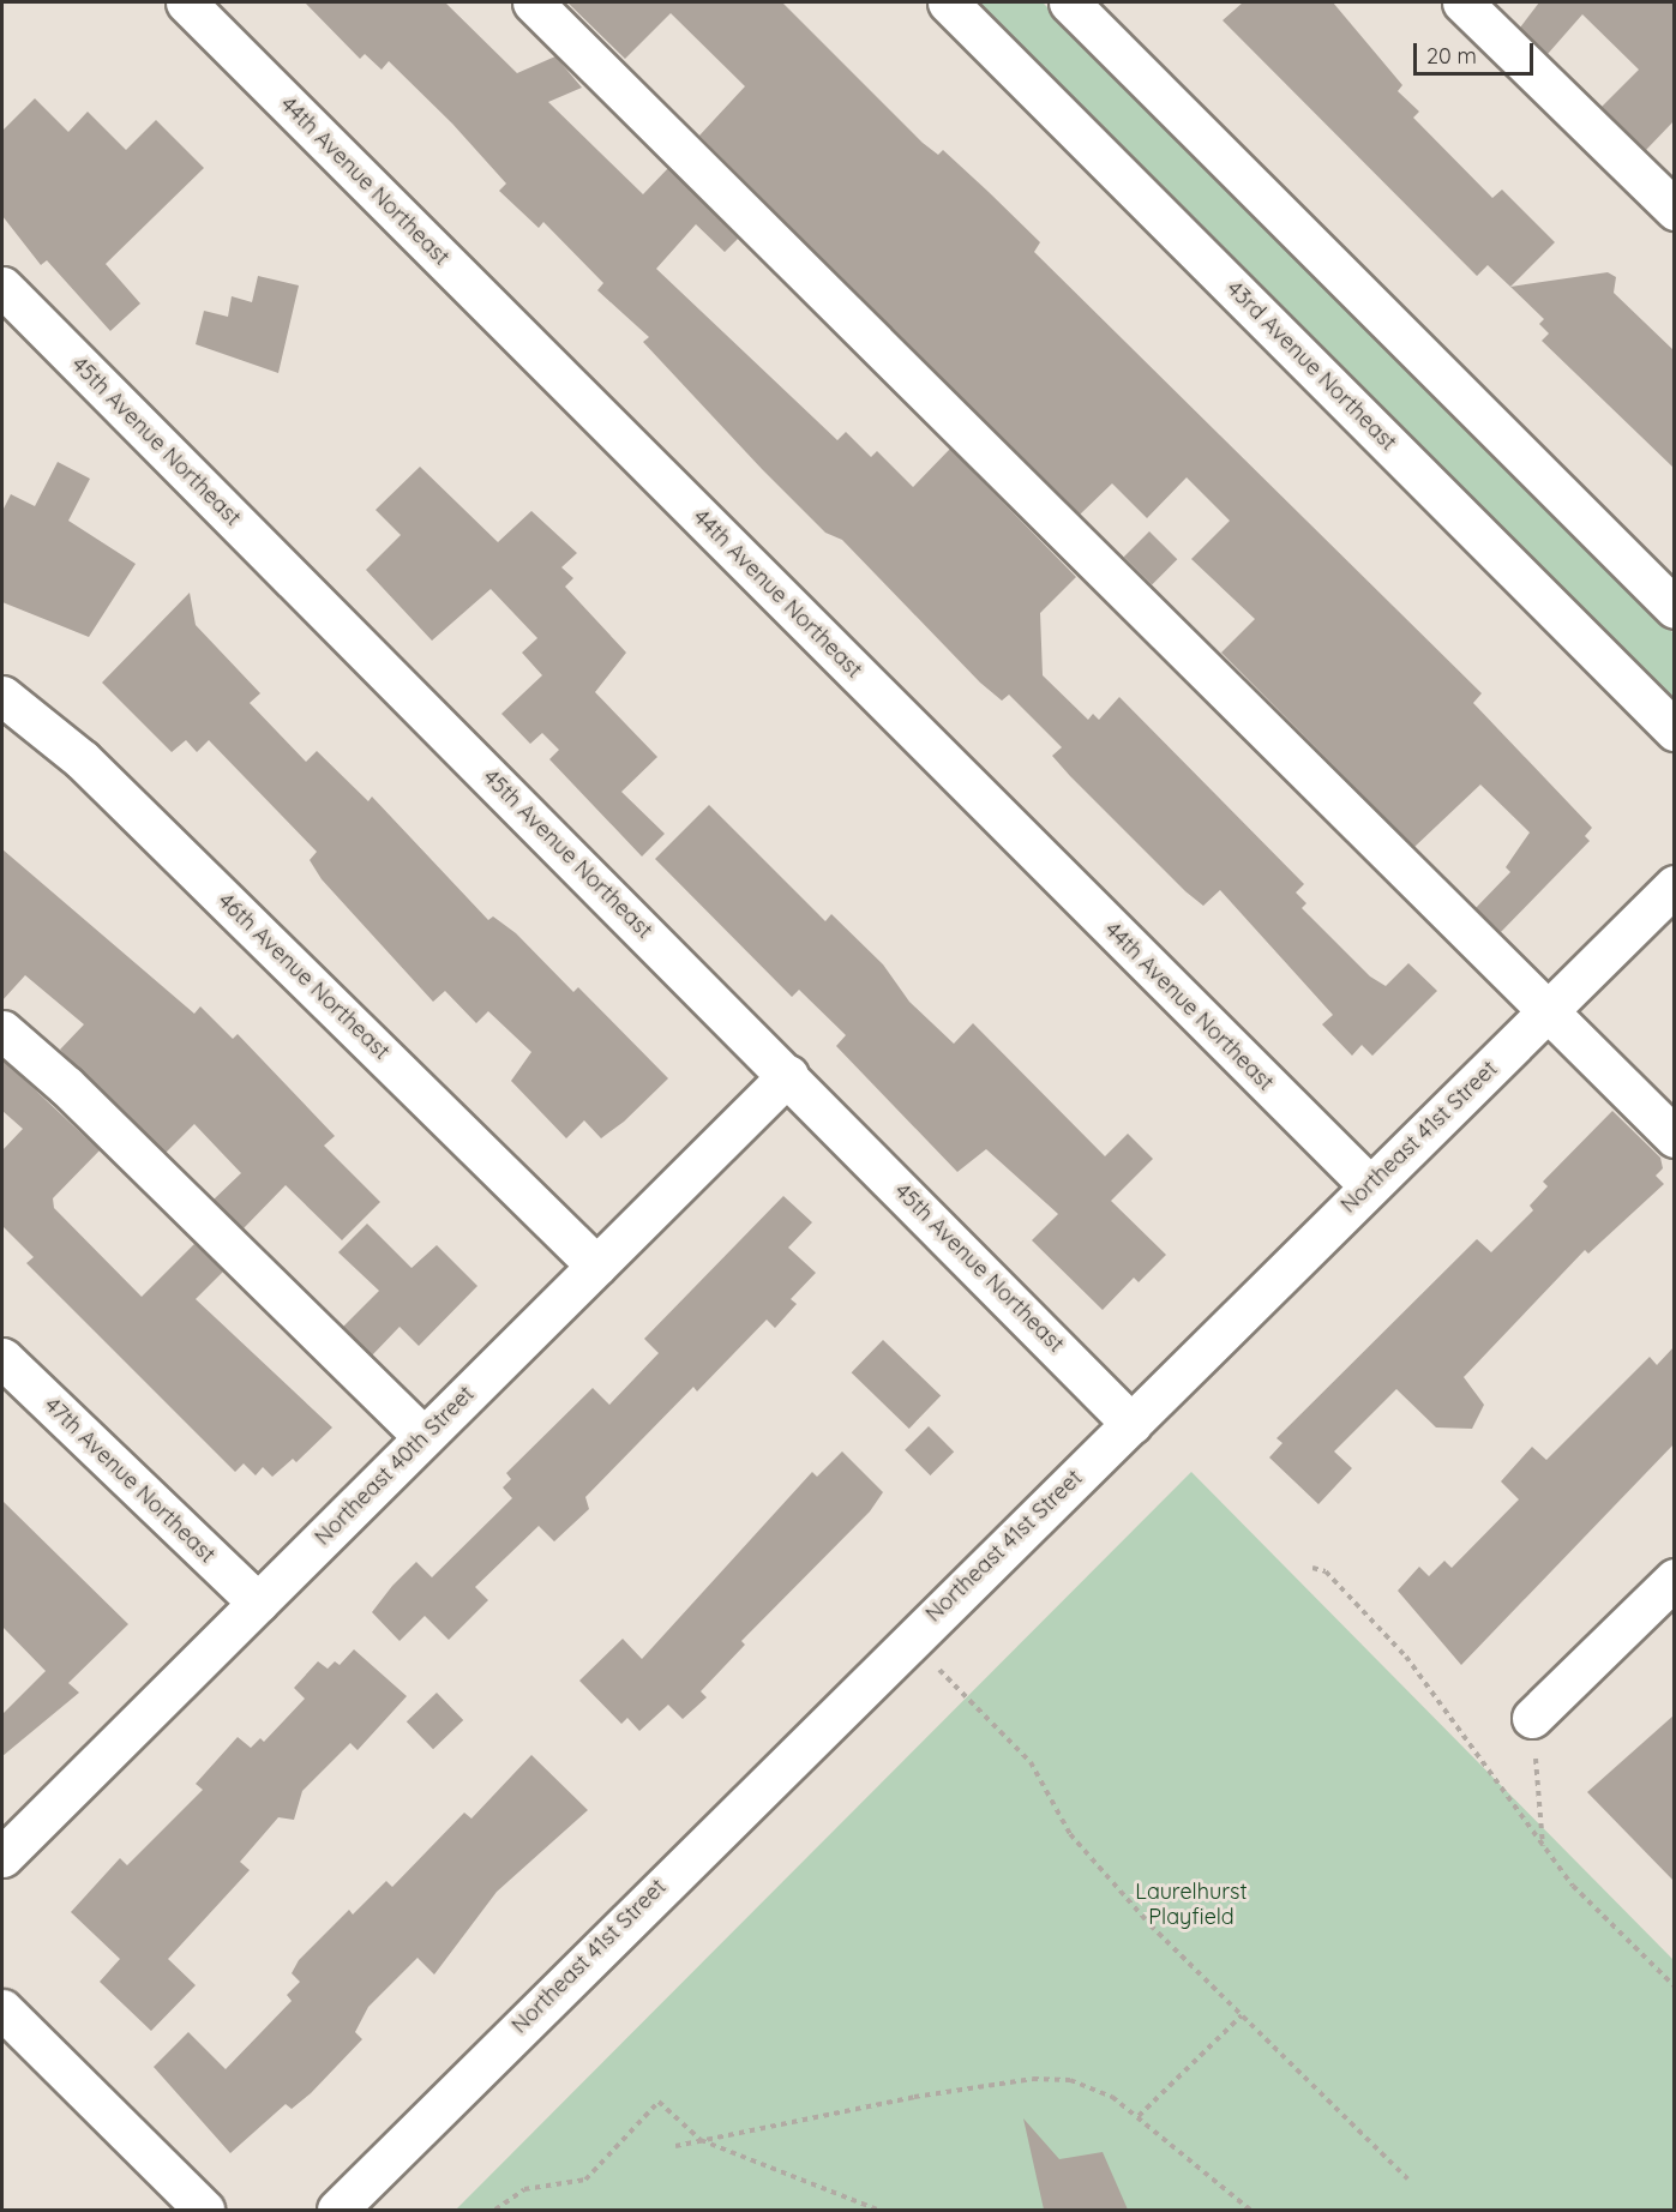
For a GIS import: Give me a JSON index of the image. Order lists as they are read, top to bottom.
{
  "streets": {
    "street": [
      "44th Avenue Northeast",
      "43rd Avenue Northeast",
      "45th Avenue Northeast",
      "46th Avenue Northeast",
      "Northeast 41st Street",
      "Northeast 40th Street",
      "47th Avenue Northeast"
    ]
  },
  "crossings": [
    ["44th Avenue Northeast", "Northeast 41st Street"],
    ["45th Avenue Northeast", "Northeast 41st Street"],
    ["45th Avenue Northeast", "Northeast 40th Street"],
    ["46th Avenue Northeast", "Northeast 40th Street"],
    ["Northeast 40th Street", "47th Avenue Northeast"]
  ],
  "parks": ["Laurelhurst Playfield"],
  "scale_bar": "20 m"
}
